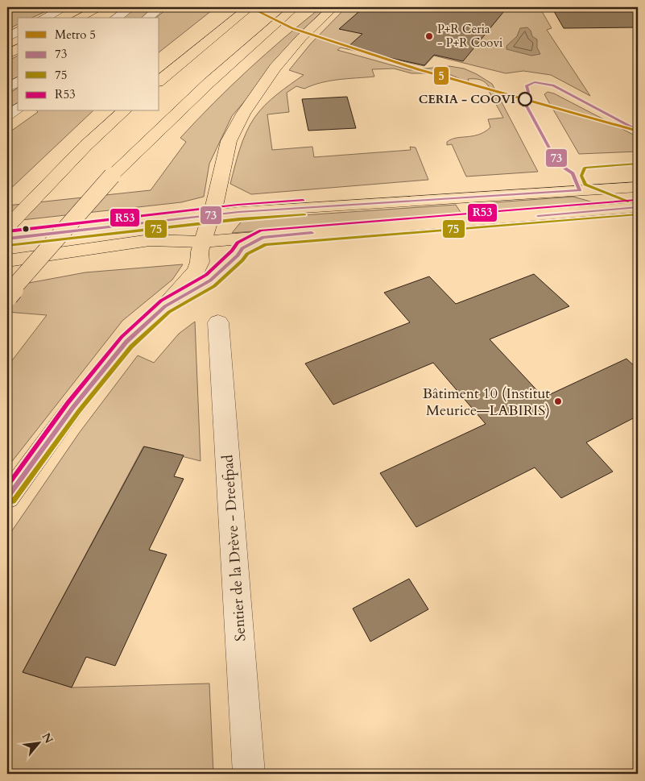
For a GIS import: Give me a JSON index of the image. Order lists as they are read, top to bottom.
{
  "streets": {
    "street": ["Sentier de la Drève - Dreefpad"]
  },
  "places": ["P+R Ceria - P+R Coovi", "CERIA - COOVI", "Bâtiment 10 (Institut Meurice—LABIRIS)"],
  "lines": [
    "metro line 5",
    "transit line 73",
    "transit line 75",
    "transit line R53"
  ],
  "legend": [
    "Metro 5",
    "73",
    "75",
    "R53"
  ],
  "north": "top right"
}
